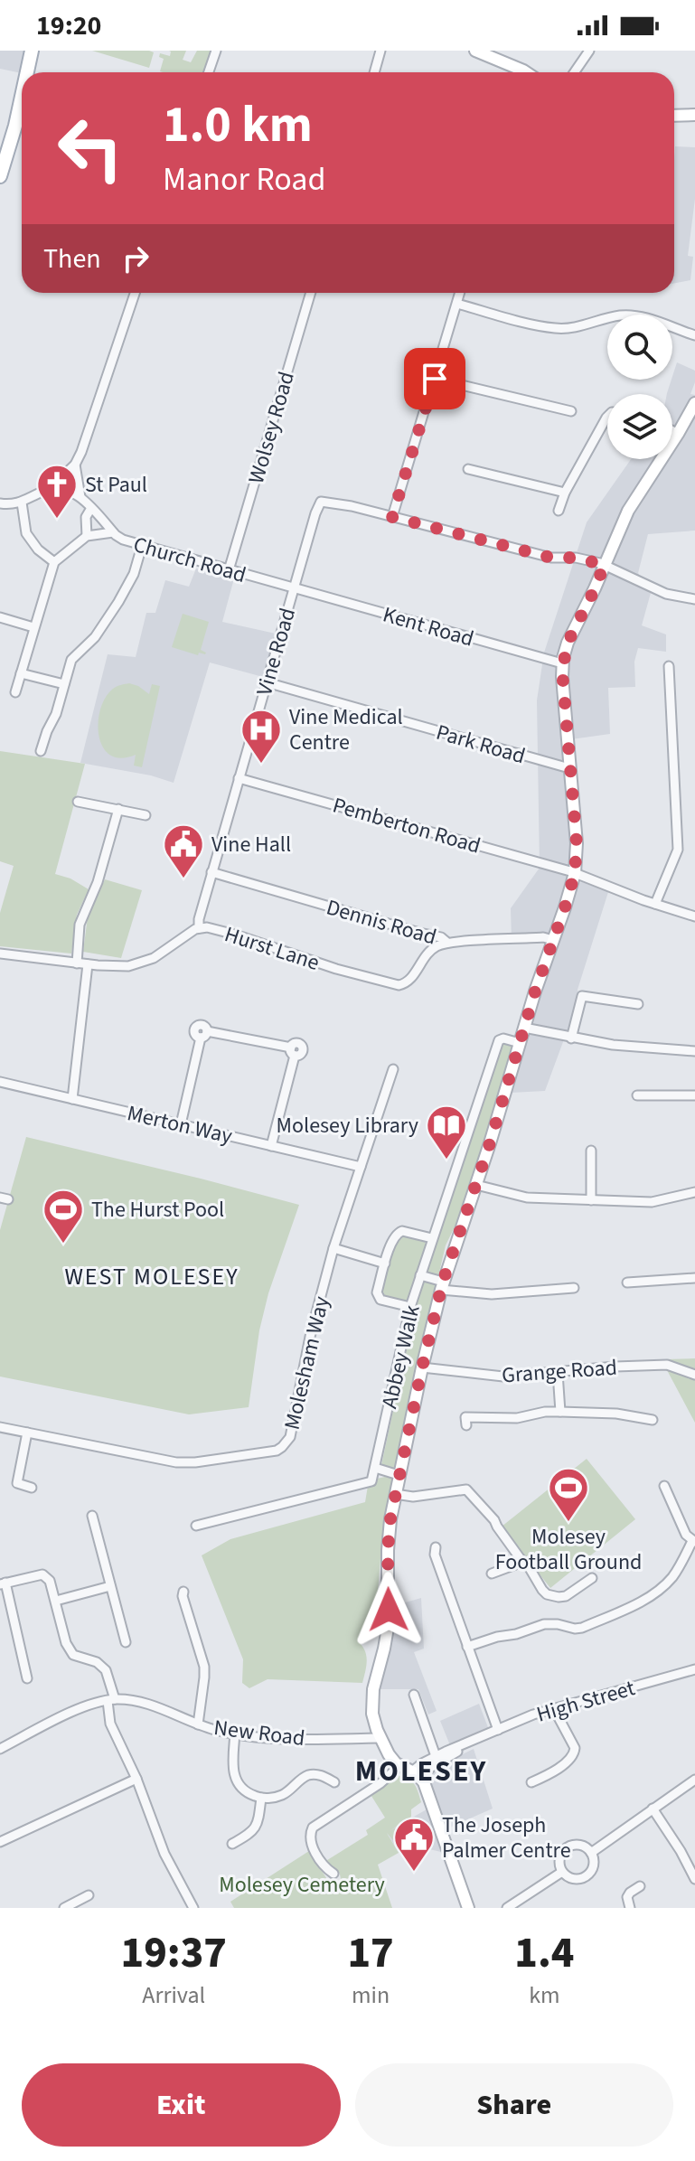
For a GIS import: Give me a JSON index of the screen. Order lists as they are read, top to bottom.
{
  "streets": {
    "street": [
      "Wolsey Road",
      "Church Road",
      "Kent Road",
      "Vine Road",
      "Park Road",
      "Pemberton Road",
      "Dennis Road",
      "Hurst Lane",
      "Merton Way",
      "Abbey Walk",
      "Molesham Way",
      "Grange Road",
      "High Street",
      "New Road"
    ]
  },
  "crossings": [
    ["Wolsey Road", "Church Road"],
    ["Church Road", "Kent Road"],
    ["Church Road", "Vine Road"],
    ["Kent Road", "Vine Road"],
    ["Vine Road", "Park Road"],
    ["Vine Road", "Pemberton Road"],
    ["Vine Road", "Dennis Road"],
    ["Vine Road", "Hurst Lane"],
    ["Dennis Road", "Hurst Lane"],
    ["Merton Way", "Molesham Way"]
  ],
  "districts": ["WEST MOLESEY", "MOLESEY"],
  "parks": ["Molesey Cemetery"],
  "places": {
    "church": ["St Paul"],
    "hospital": ["Vine Medical Centre"],
    "public building": ["Vine Hall", "The Joseph Palmer Centre"],
    "library": ["Molesey Library"],
    "sports": ["The Hurst Pool", "Molesey Football Ground"]
  },
  "page": {
    "status": "19:20",
    "turn": ["1.0 km", "Manor Road"],
    "then": "Then",
    "eta": [
      "19:37",
      "Arrival",
      "17",
      "min",
      "1.4",
      "km"
    ],
    "buttons": ["Exit", "Share"]
  }
}
